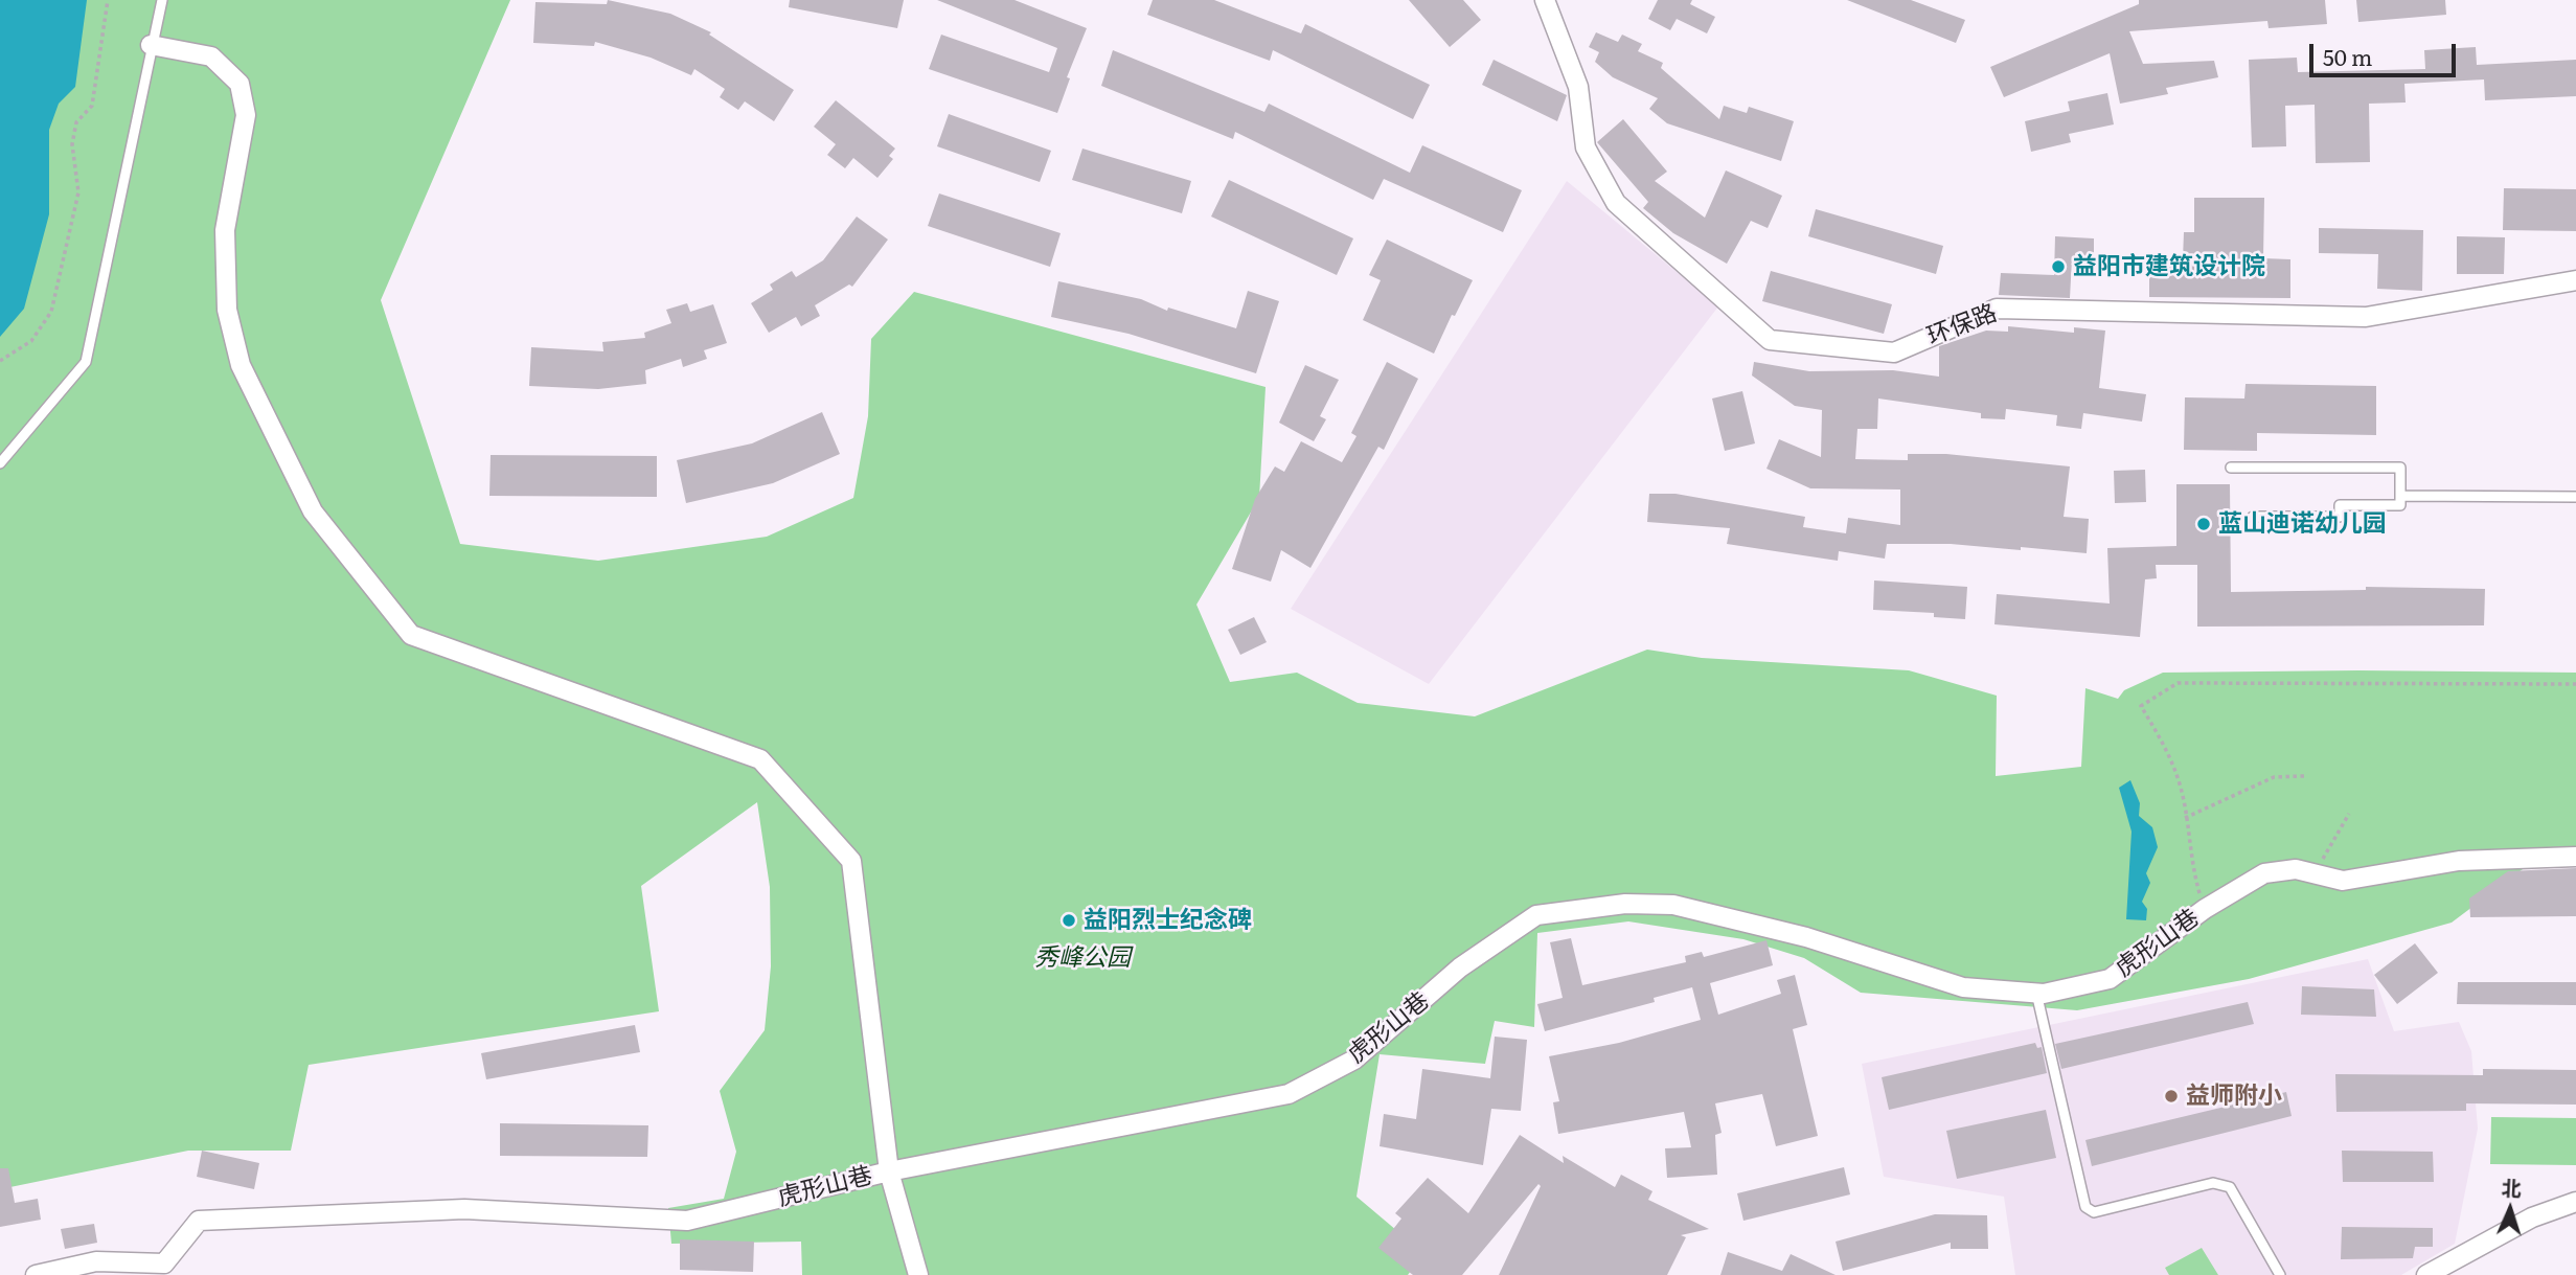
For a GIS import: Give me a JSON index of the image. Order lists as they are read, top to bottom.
{
  "streets": {
    "street": ["环保路", "虎形山巷"]
  },
  "parks": ["秀峰公园"],
  "places": [
    "益阳市建筑设计院",
    "蓝山迪诺幼儿园",
    "益阳烈士纪念碑",
    "益师附小"
  ],
  "scale_bar": "50 m",
  "north": "top"
}
